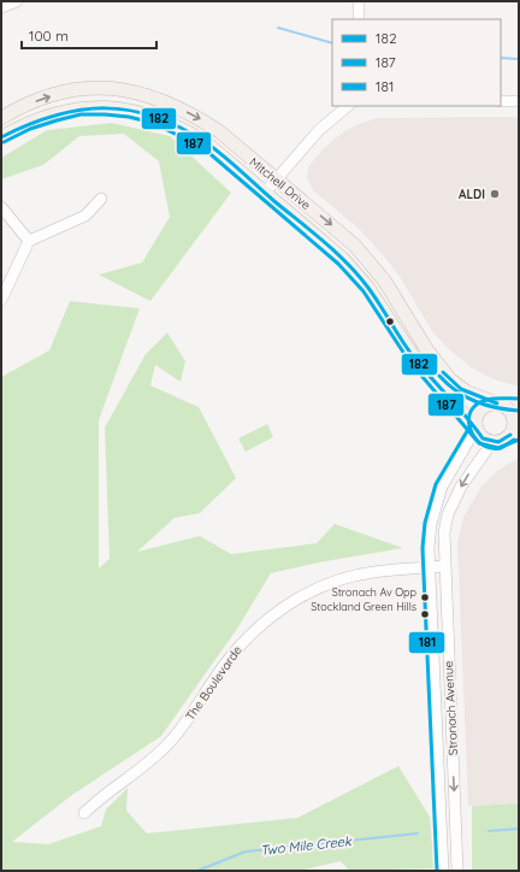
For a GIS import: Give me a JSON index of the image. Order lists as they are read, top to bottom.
{
  "streets": {
    "main road": ["Mitchell Drive"],
    "street": ["The Boulevarde", "Stronach Avenue"]
  },
  "crossings": [
    ["Mitchell Drive", "Stronach Avenue"],
    ["The Boulevarde", "Stronach Avenue"]
  ],
  "water": ["Two Mile Creek"],
  "places": ["ALDI", "Stronach Av Opp Stockland Green Hills"],
  "lines": ["transit line 182", "transit line 187", "transit line 181"],
  "legend": ["182", "187", "181"],
  "scale_bar": "100 m"
}
